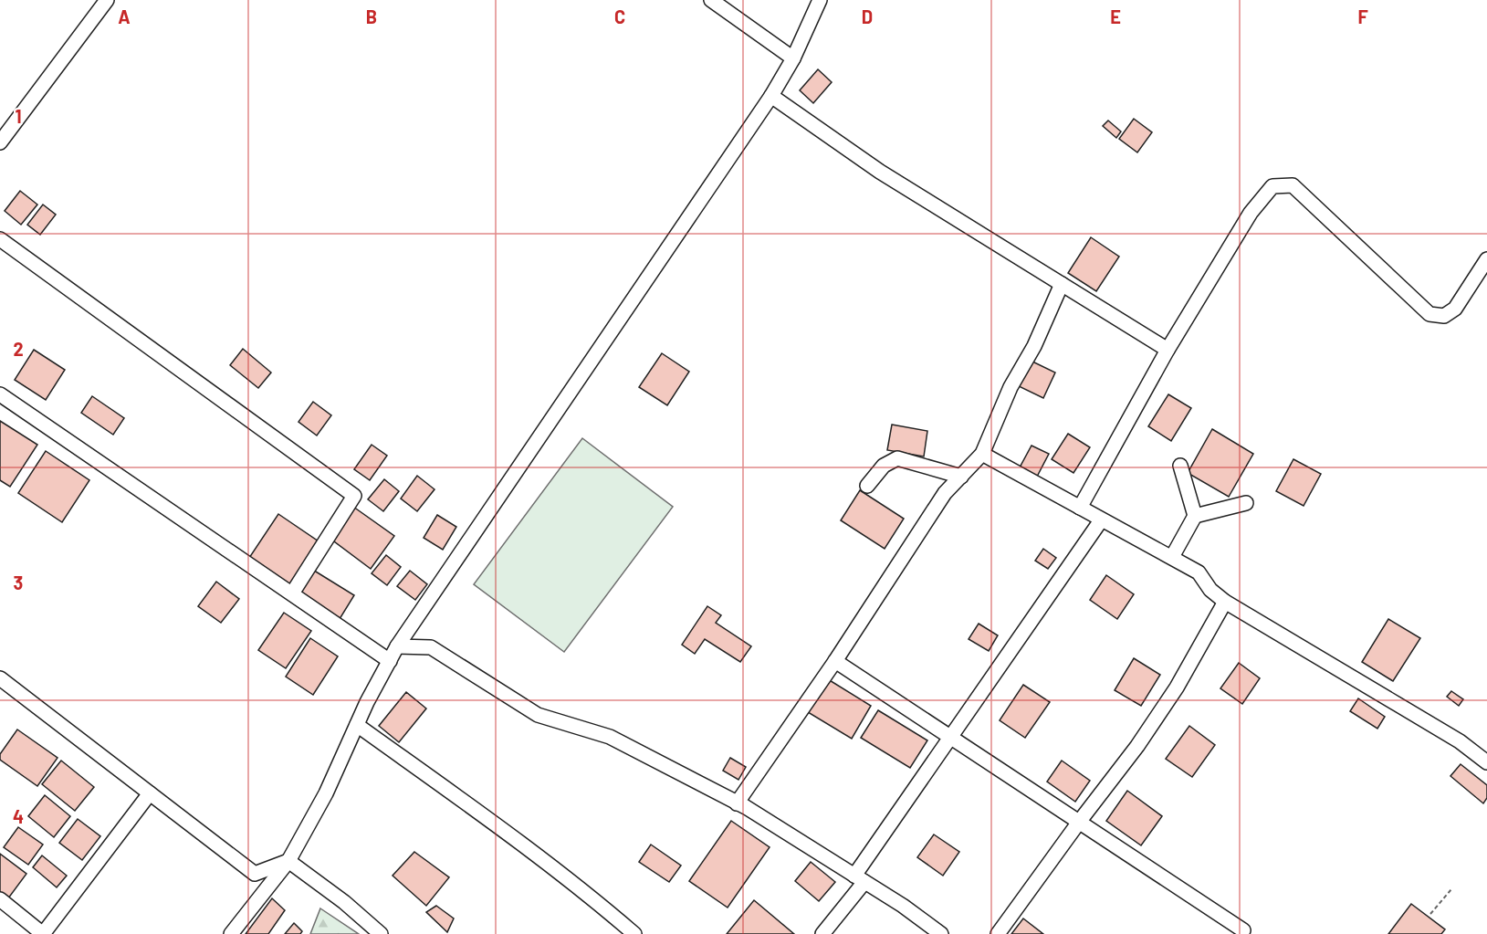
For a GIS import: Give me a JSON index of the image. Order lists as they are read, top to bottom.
{
  "grid": {
    "columns": [
      "A",
      "B",
      "C",
      "D",
      "E",
      "F"
    ],
    "rows": [
      "1",
      "2",
      "3",
      "4"
    ]
  }
}
